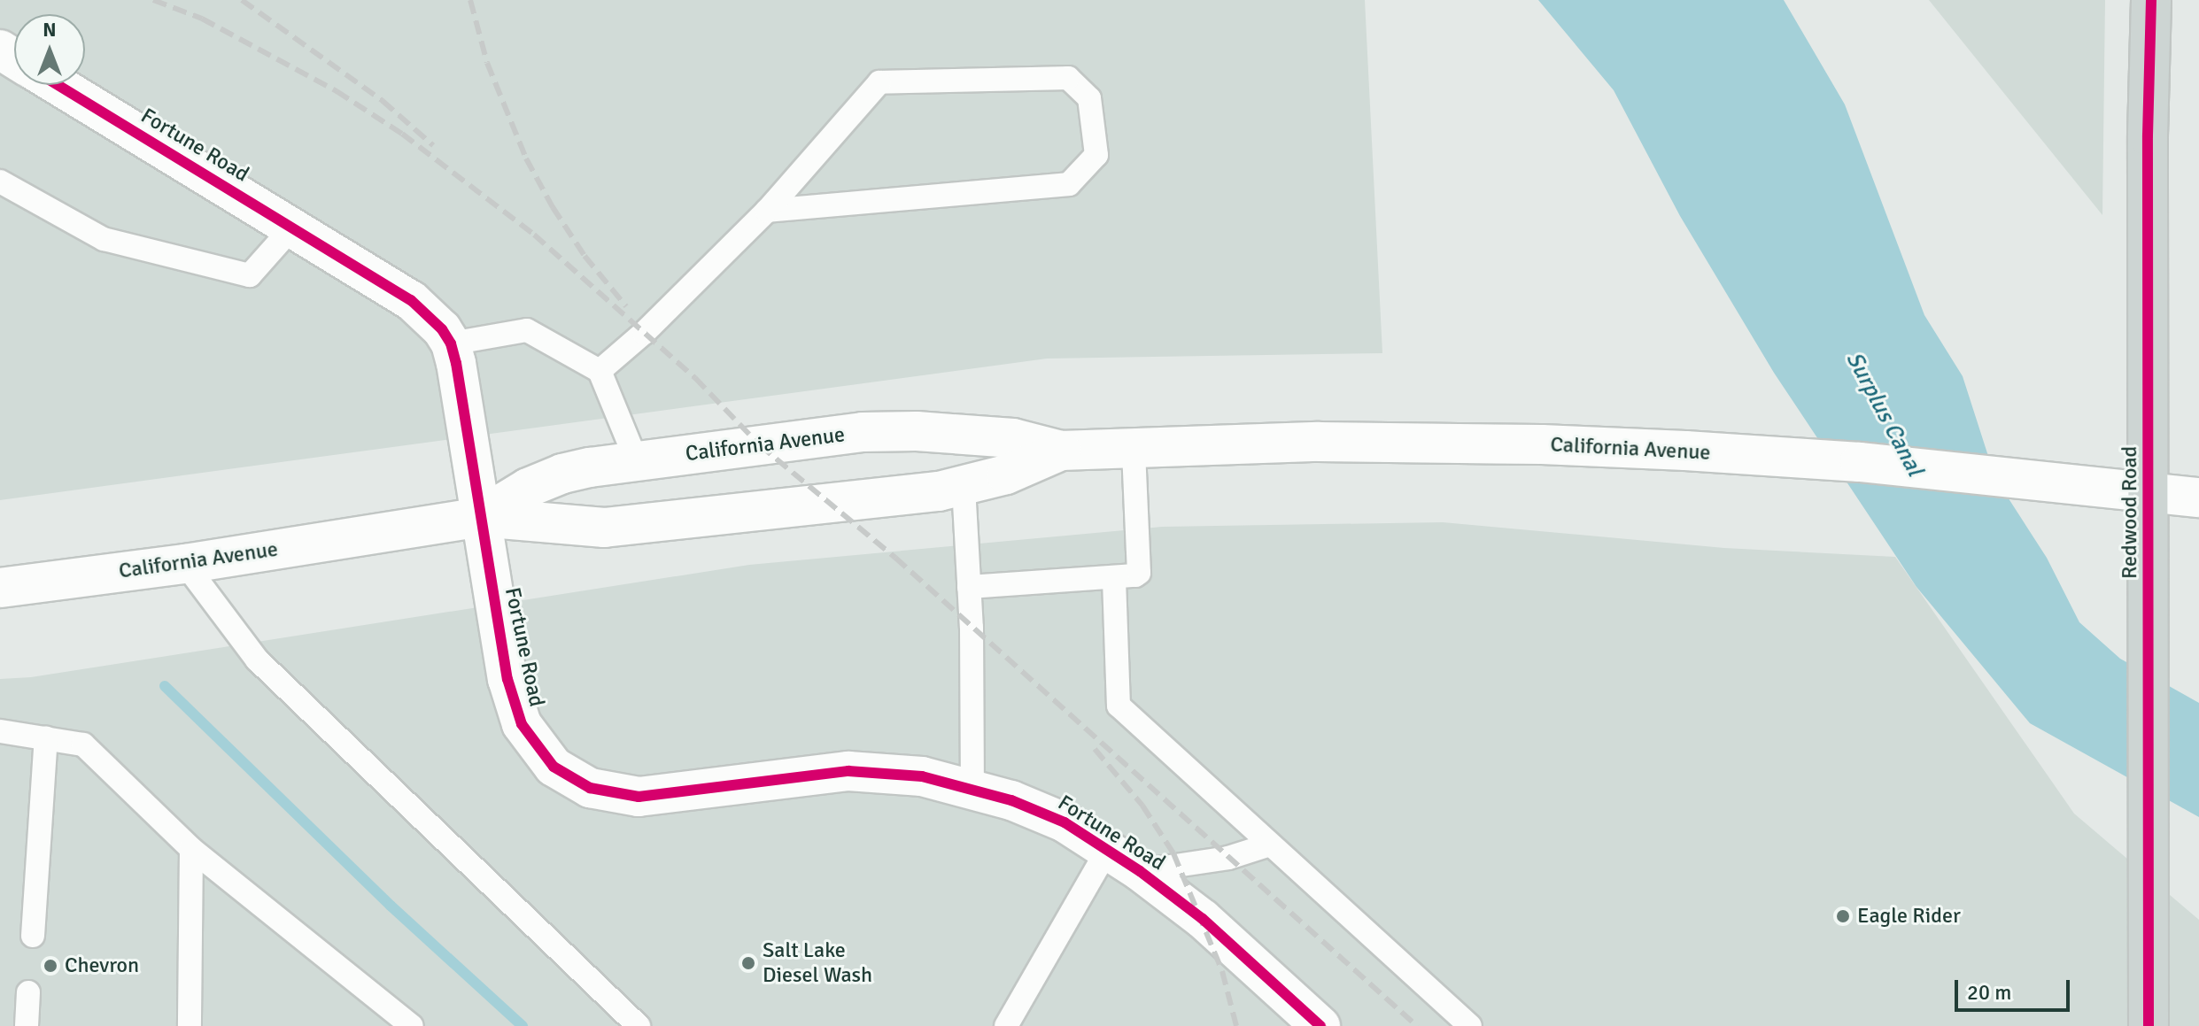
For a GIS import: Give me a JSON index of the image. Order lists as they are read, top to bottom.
{
  "streets": {
    "main road": ["Fortune Road", "California Avenue", "Redwood Road"]
  },
  "crossings": [
    ["Fortune Road", "California Avenue"],
    ["California Avenue", "Redwood Road"]
  ],
  "water": ["Surplus Canal"],
  "places": ["Eagle Rider", "Salt Lake Diesel Wash", "Chevron"],
  "scale_bar": "20 m",
  "north": "top"
}
